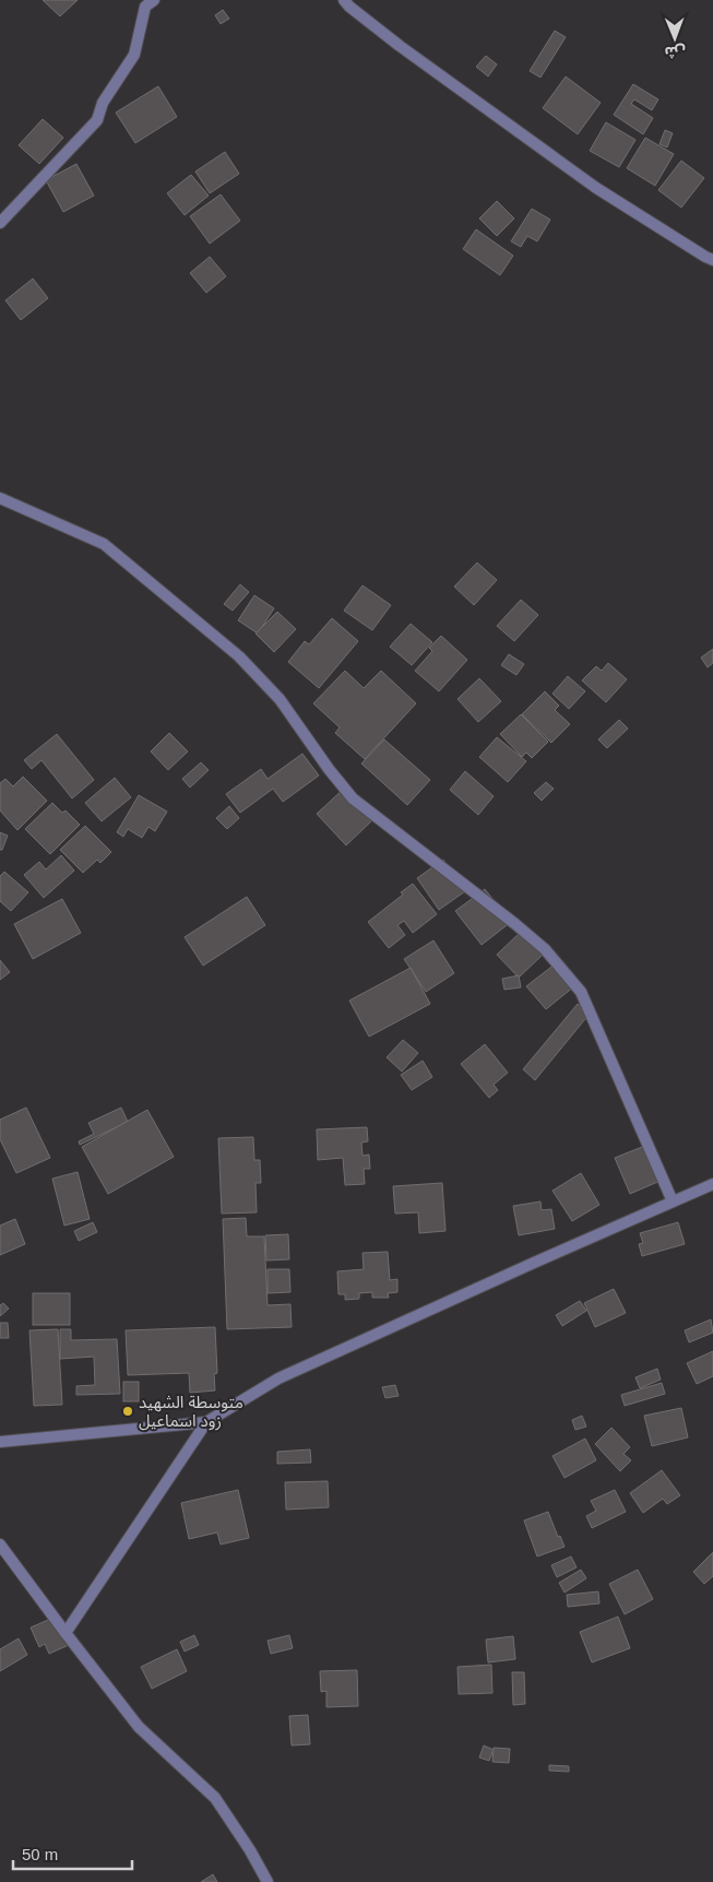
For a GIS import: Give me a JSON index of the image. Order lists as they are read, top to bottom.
{
  "places": ["متوسطة الشهيد زود اسماعيل"],
  "scale_bar": "50 m",
  "north": "bottom"
}
